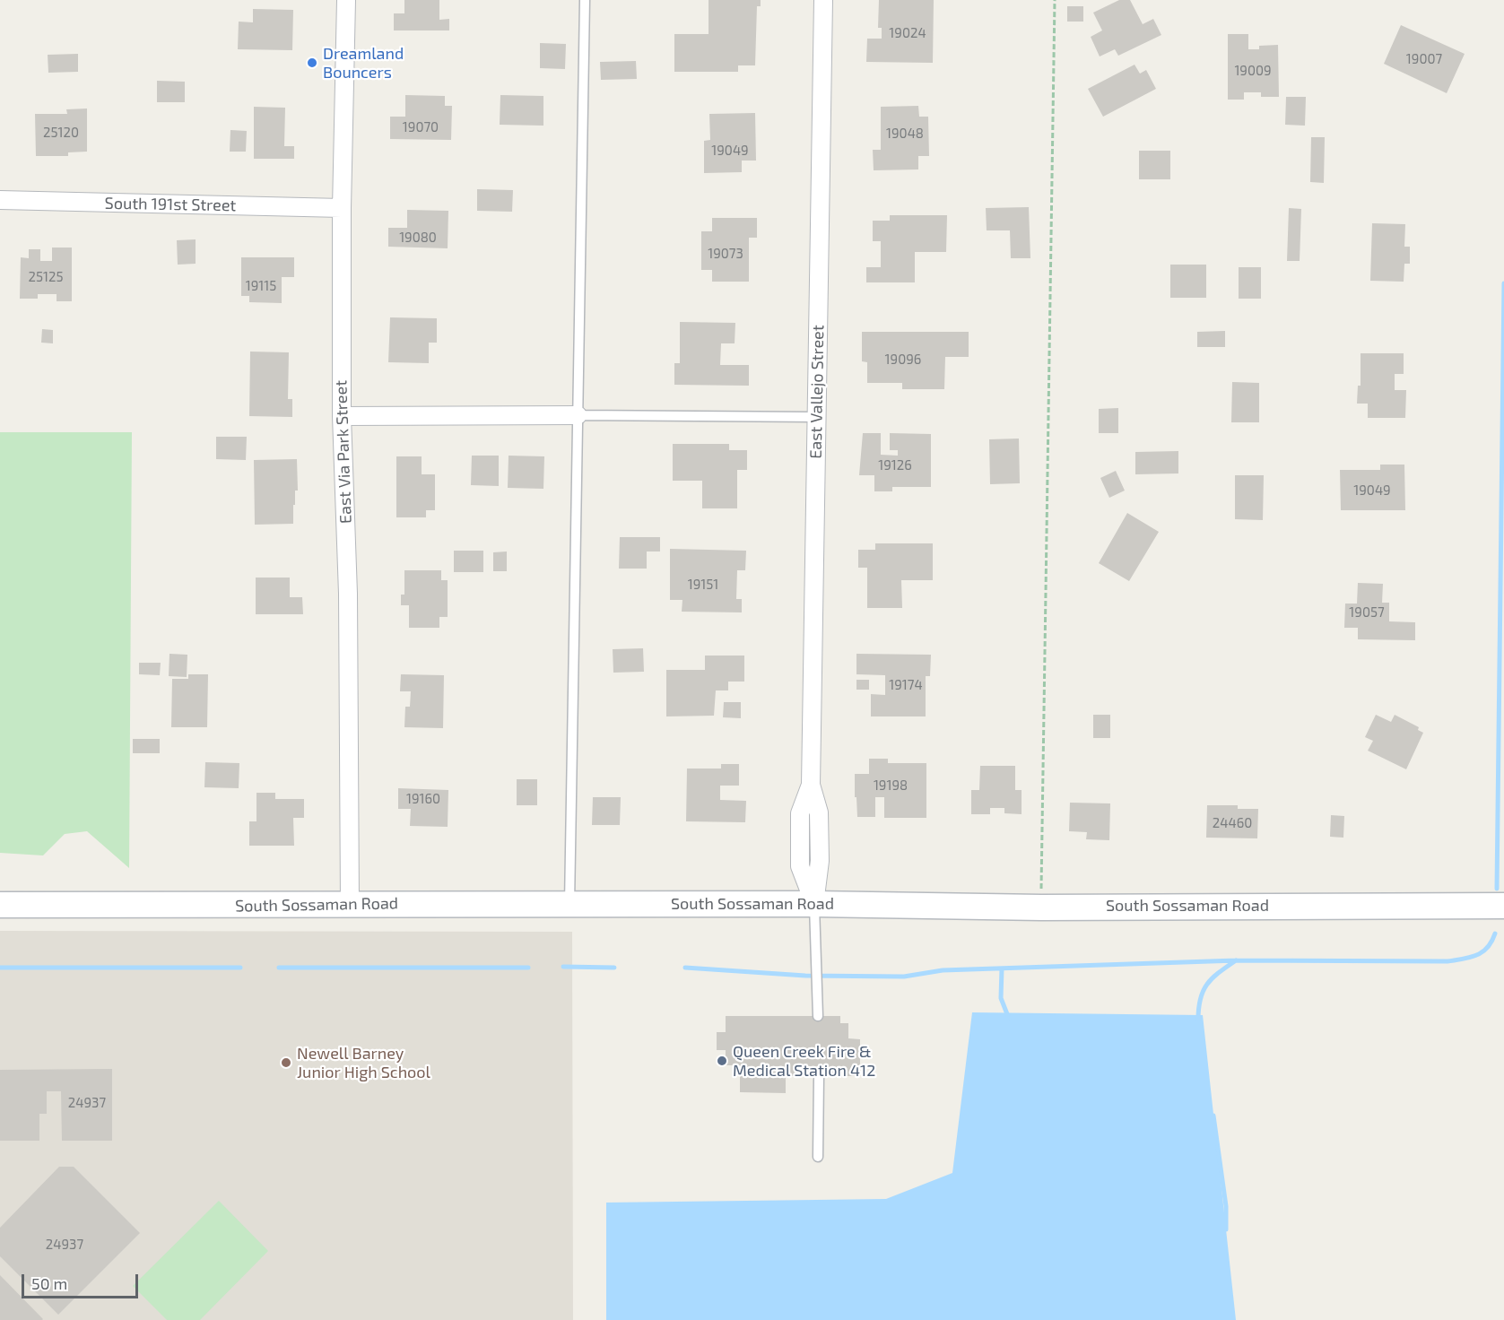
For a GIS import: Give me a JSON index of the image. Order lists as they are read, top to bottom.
{
  "streets": {
    "main road": ["South Sossaman Road"],
    "street": ["South 191st Street", "East Vallejo Street", "East Via Park Street"]
  },
  "crossings": [
    ["South 191st Street", "East Via Park Street"],
    ["East Vallejo Street", "South Sossaman Road"],
    ["East Via Park Street", "South Sossaman Road"]
  ],
  "places": ["Dreamland Bouncers", "Queen Creek Fire & Medical Station 412", "Newell Barney Junior High School"],
  "house_numbers": [
    "19024",
    "19007",
    "19009",
    "19070",
    "25120",
    "19048",
    "19049",
    "19080",
    "19073",
    "25125",
    "19115",
    "19096",
    "19126",
    "19049",
    "19151",
    "19057",
    "19174",
    "19198",
    "19160",
    "24460",
    "24937",
    "24937"
  ],
  "scale_bar": "50 m"
}
